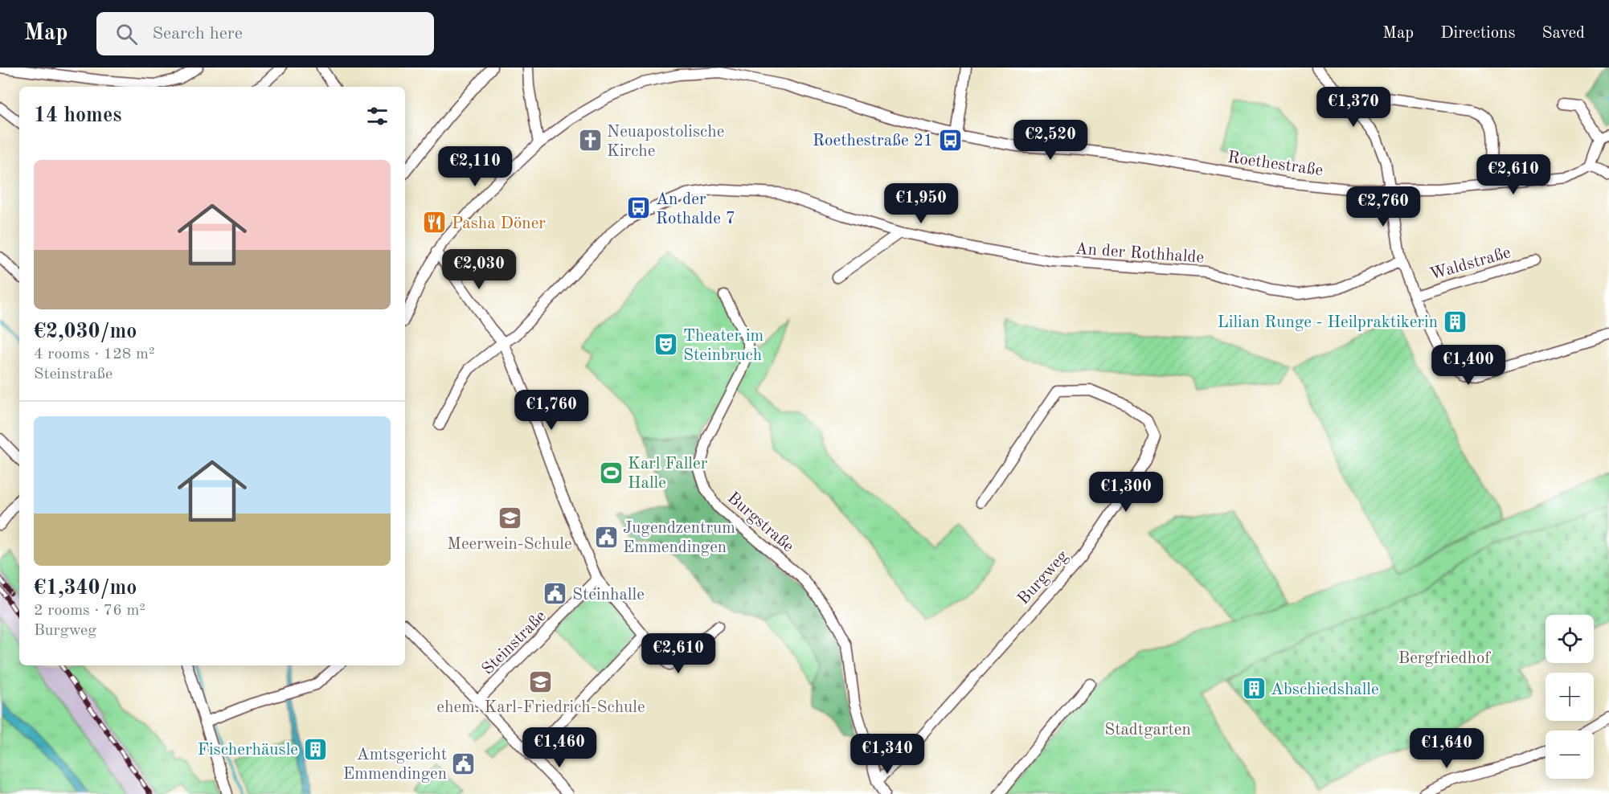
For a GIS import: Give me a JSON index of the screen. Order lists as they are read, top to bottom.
{
  "streets": {
    "street": [
      "Roethestraße",
      "An der Rothhalde",
      "Waldstraße",
      "Burgstraße",
      "Burgweg",
      "Steinstraße"
    ]
  },
  "crossings": [
    ["Roethestraße", "Waldstraße"],
    ["An der Rothhalde", "Waldstraße"],
    ["Burgstraße", "Burgweg"]
  ],
  "parks": ["Bergfriedhof", "Stadtgarten"],
  "places": {
    "bus stop": ["Roethestraße 21", "An der Rothalde 7"],
    "church": ["Neuapostolische Kirche"],
    "restaurant": ["Pasha Döner"],
    "building": ["Lilian Runge - Heilpraktikerin", "Abschiedshalle", "Fischerhäusle"],
    "theatre": ["Theater im Steinbruch"],
    "sports": ["Karl Faller Halle"],
    "school or university": ["Meerwein-Schule", "ehem. Karl-Friedrich-Schule"],
    "public building": ["Jugendzentrum Emmendingen", "Steinhalle", "Amtsgericht Emmendingen"]
  },
  "page": {
    "header": "Map",
    "search": "Search here",
    "nav": ["Map", "Directions", "Saved"],
    "price": [
      "€1,370",
      "€2,520",
      "€2,110",
      "€2,610",
      "€1,950",
      "€2,760",
      "€2,030",
      "€1,400",
      "€1,760",
      "€1,300",
      "€2,610",
      "€1,460",
      "€1,640",
      "€1,340"
    ],
    "heading": "14 homes",
    "list": [
      {
        "name": "€2,030/mo",
        "note": "4 rooms · 128 m² · Steinstraße"
      },
      {
        "name": "€1,340/mo",
        "note": "2 rooms · 76 m² · Burgweg"
      }
    ],
    "map_buttons": ["+", "−"]
  }
}
